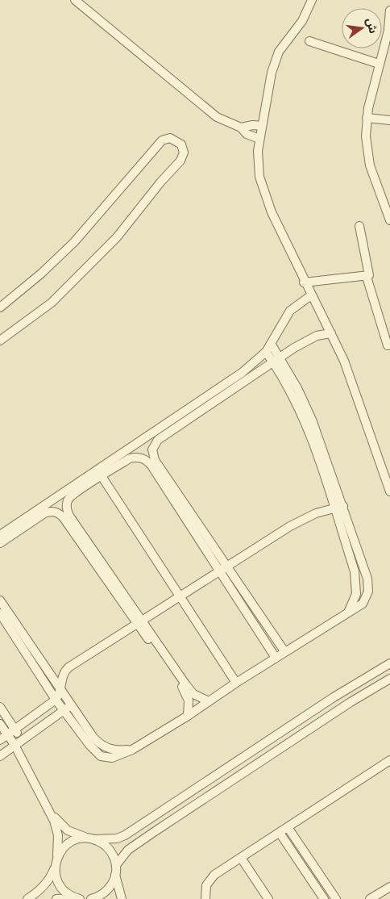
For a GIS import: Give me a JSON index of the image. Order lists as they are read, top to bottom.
{
  "north": "right"
}
